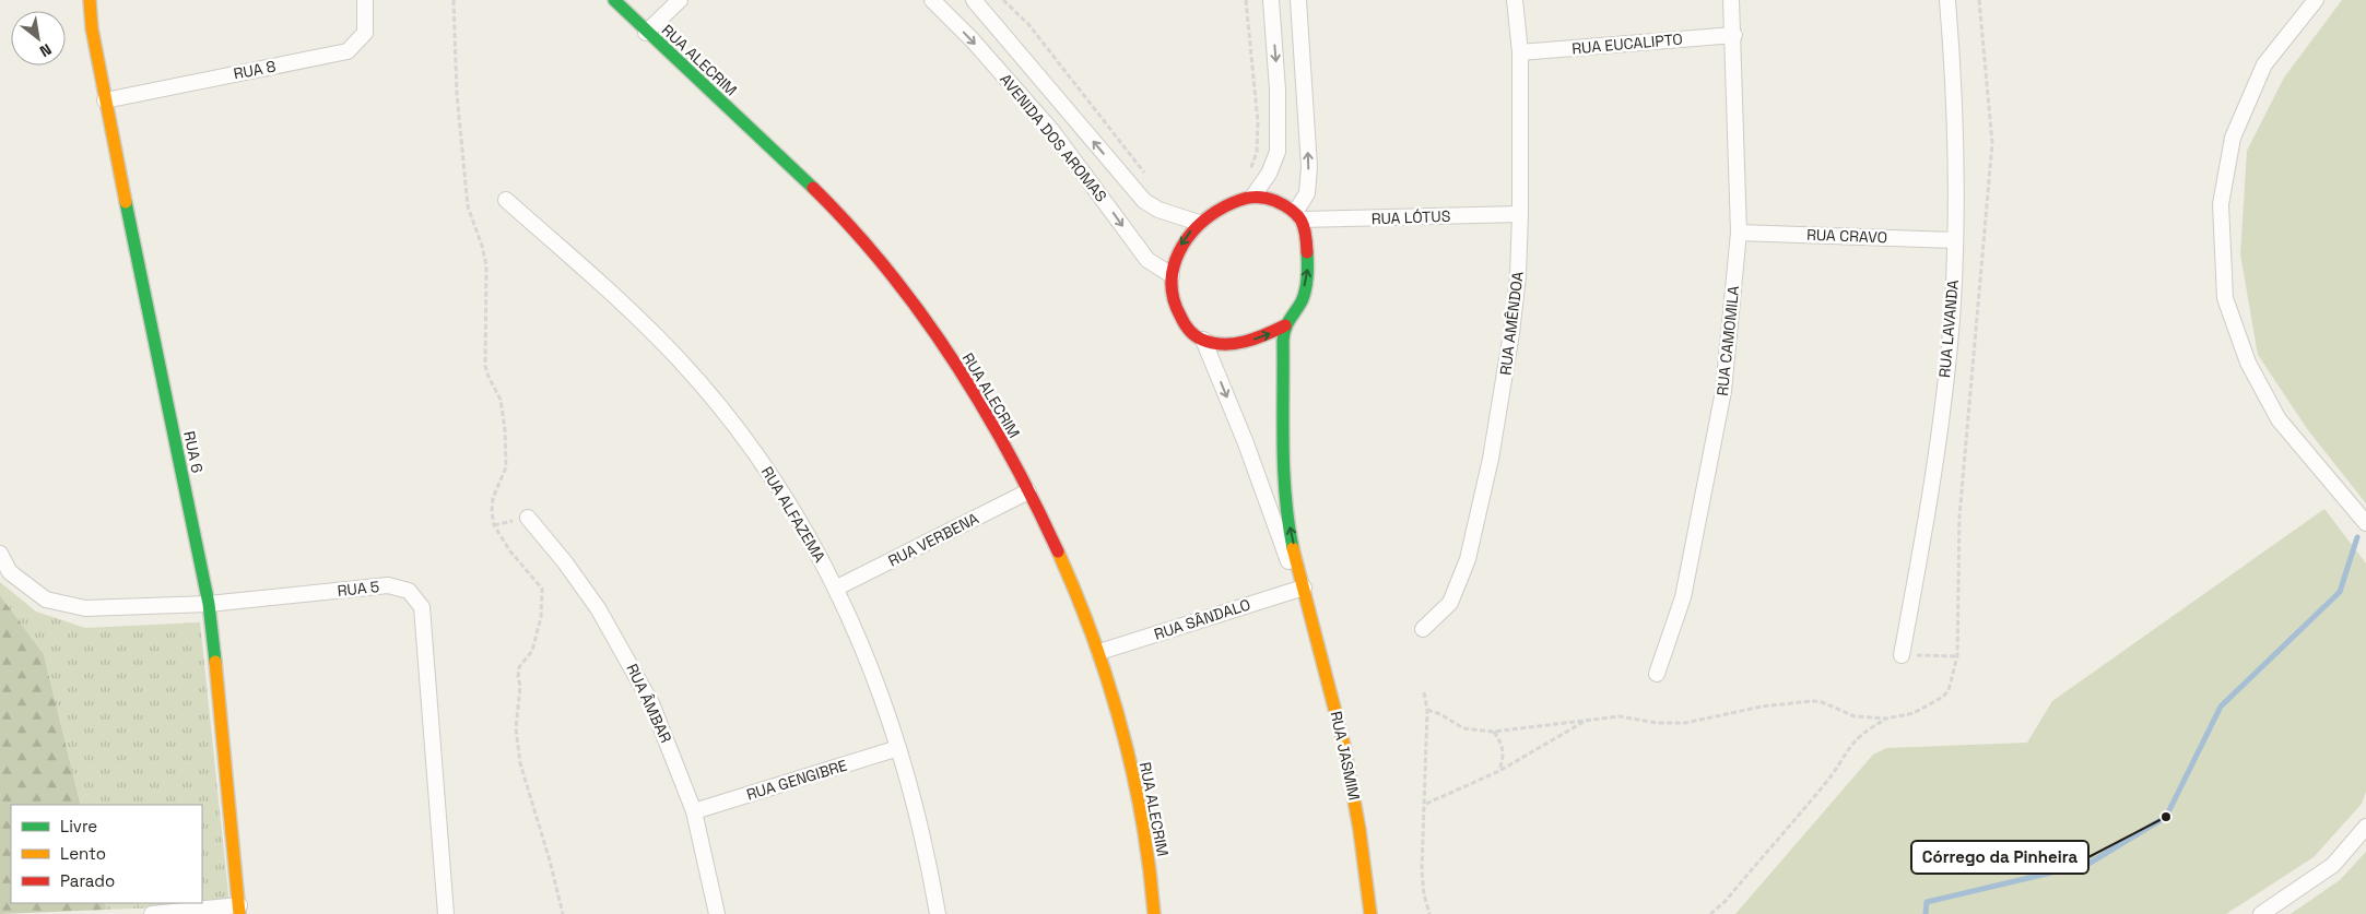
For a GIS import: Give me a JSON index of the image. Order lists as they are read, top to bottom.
{
  "streets": {
    "street": [
      "RUA EUCALIPTO",
      "RUA ALECRIM",
      "RUA 8",
      "AVENIDA DOS AROMAS",
      "RUA LÓTUS",
      "RUA CRAVO",
      "RUA AMÊNDOA",
      "RUA LAVANDA",
      "RUA CAMOMILA",
      "RUA 6",
      "RUA ALFAZEMA",
      "RUA VERBENA",
      "RUA 5",
      "RUA SÂNDALO",
      "RUA ÂMBAR",
      "RUA JASMIM",
      "RUA GENGIBRE"
    ]
  },
  "crossings": [
    ["RUA EUCALIPTO", "RUA AMÊNDOA"],
    ["RUA EUCALIPTO", "RUA CAMOMILA"],
    ["RUA ALECRIM", "RUA VERBENA"],
    ["RUA ALECRIM", "RUA SÂNDALO"],
    ["RUA 8", "RUA 6"],
    ["AVENIDA DOS AROMAS", "RUA LÓTUS"],
    ["AVENIDA DOS AROMAS", "RUA JASMIM"],
    ["RUA LÓTUS", "RUA AMÊNDOA"],
    ["RUA LÓTUS", "RUA JASMIM"],
    ["RUA CRAVO", "RUA LAVANDA"],
    ["RUA CRAVO", "RUA CAMOMILA"],
    ["RUA 6", "RUA 5"],
    ["RUA ALFAZEMA", "RUA VERBENA"],
    ["RUA ALFAZEMA", "RUA GENGIBRE"],
    ["RUA SÂNDALO", "RUA JASMIM"],
    ["RUA ÂMBAR", "RUA GENGIBRE"]
  ],
  "places": ["Córrego da Pinheira"],
  "legend": ["Livre", "Lento", "Parado"],
  "north": "bottom right"
}
